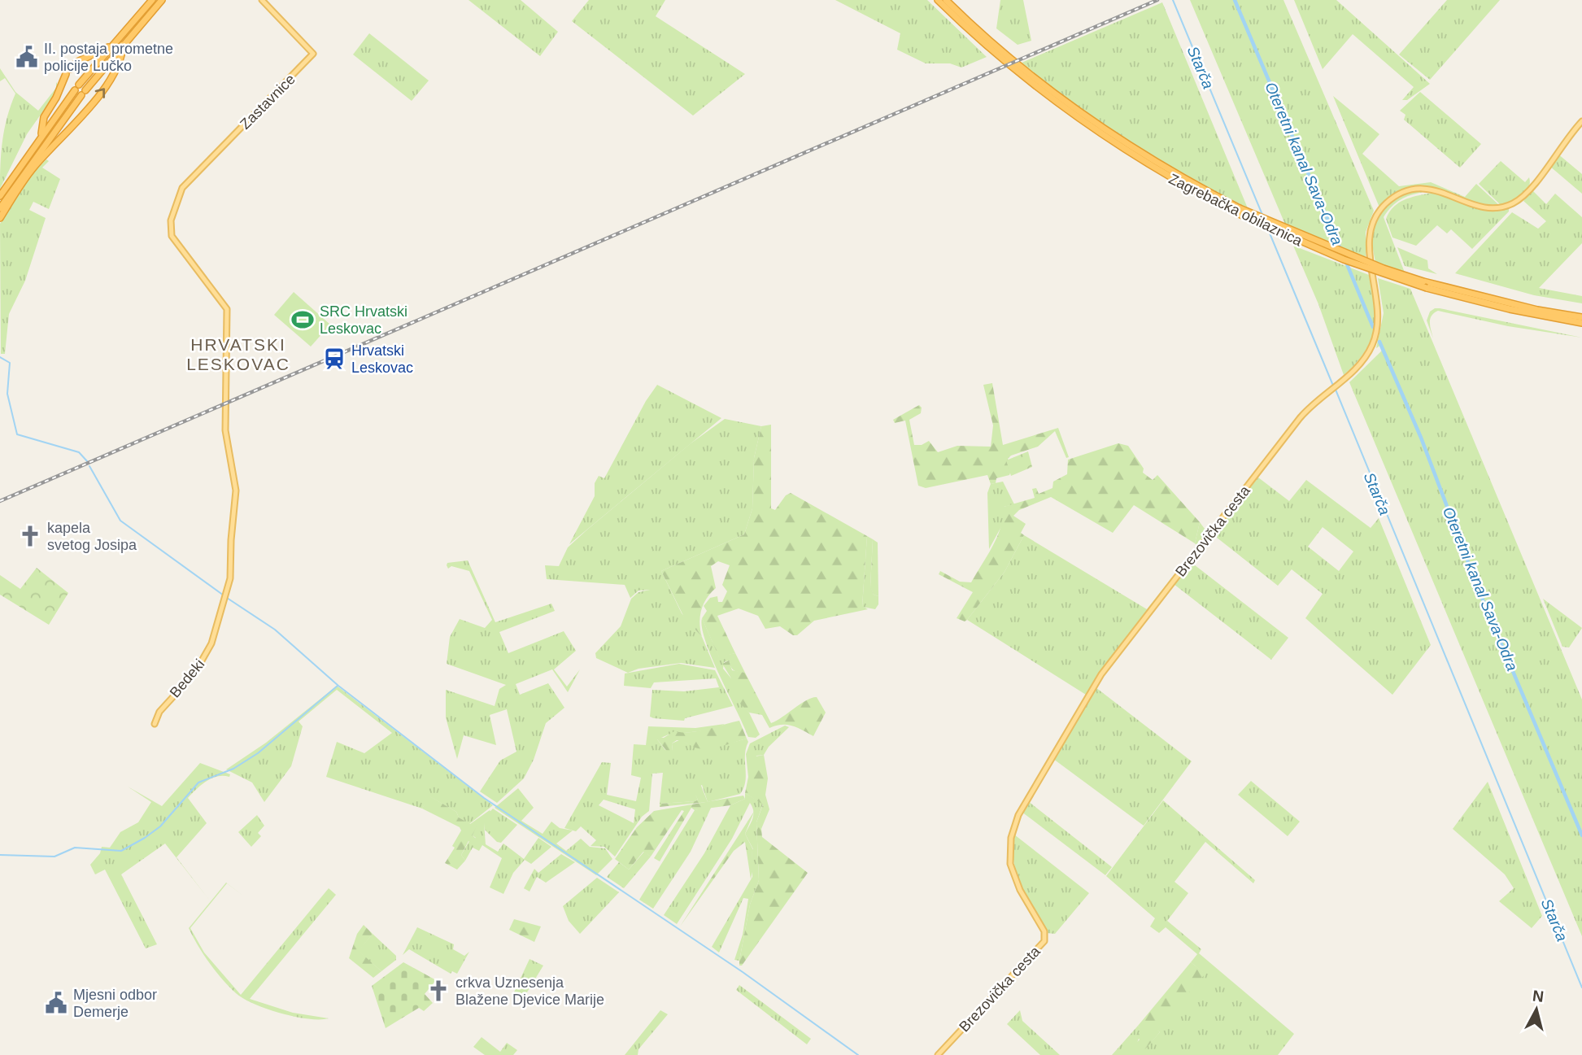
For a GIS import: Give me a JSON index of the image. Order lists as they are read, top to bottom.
{
  "streets": {
    "highway": ["Zagrebačka obilaznica"],
    "main road": ["Zastavnice", "Brezovička cesta", "Bedeki"]
  },
  "crossings": [
    ["Zastavnice", "Bedeki"]
  ],
  "districts": ["HRVATSKI LESKOVAC"],
  "water": ["Starča", "Oteretni kanal Sava-Odra"],
  "places": {
    "public building": ["II. postaja prometne policije Lučko", "Mjesni odbor Demerje"],
    "sports": ["SRC Hrvatski Leskovac"],
    "station": ["Hrvatski Leskovac"],
    "church": ["kapela svetog Josipa", "crkva Uznesenja Blažene Djevice Marije"]
  },
  "north": "top"
}
